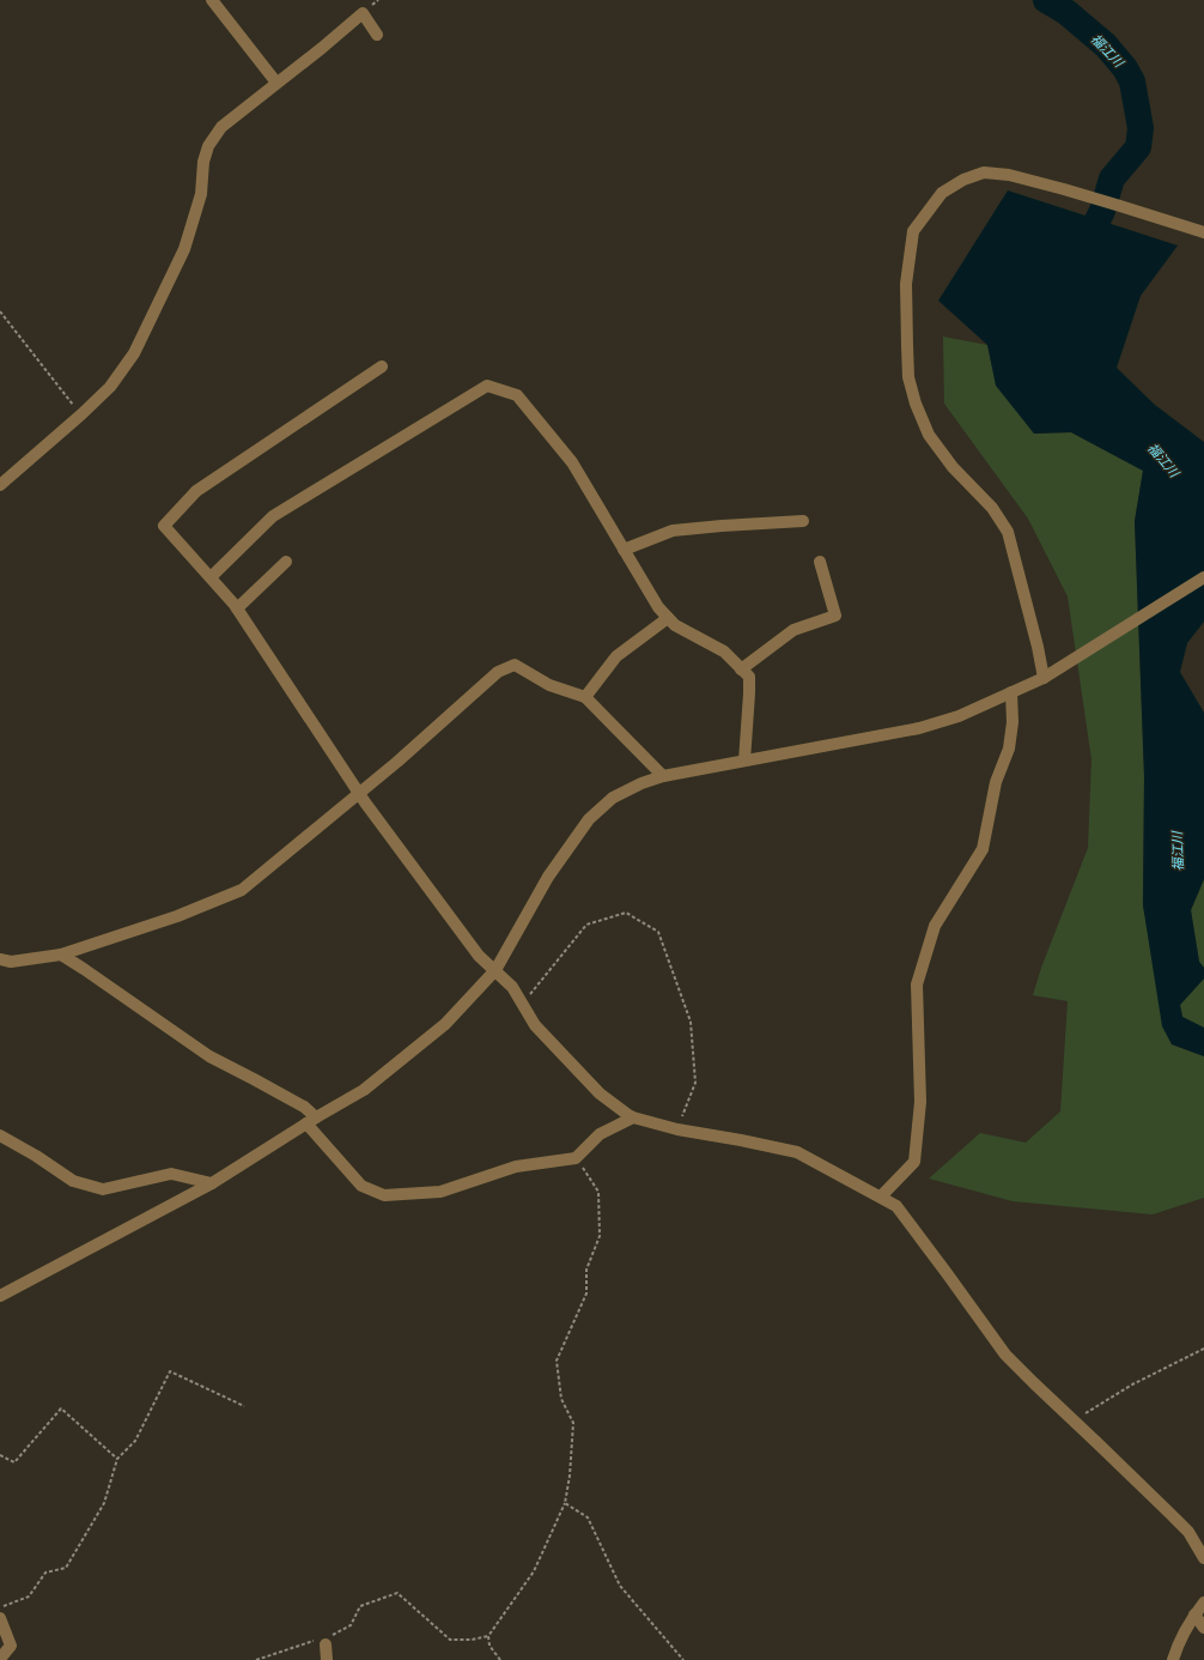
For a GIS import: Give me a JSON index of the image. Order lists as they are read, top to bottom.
{
  "water": ["福江川"]
}
